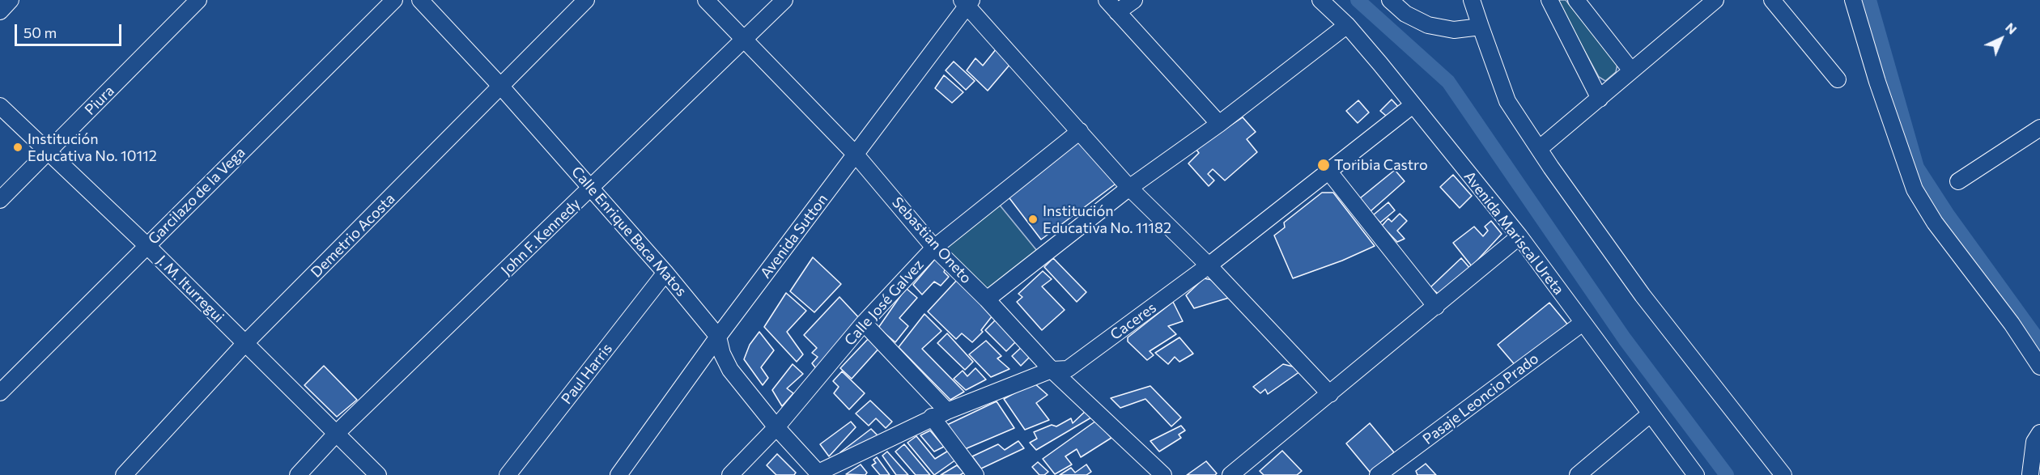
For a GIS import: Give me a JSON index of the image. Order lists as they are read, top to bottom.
{
  "streets": {
    "street": [
      "Piura",
      "Garcilazo de la Vega",
      "Calle Enrique Baca Matos",
      "Avenida Mariscal Ureta",
      "Demetrio Acosta",
      "Avenida Sutton",
      "John F. Kennedy",
      "Sebastian Oneto",
      "J. M. Iturregui",
      "Calle José Galvez",
      "Caceres",
      "Paul Harris",
      "Pasaje Leoncio Prado"
    ]
  },
  "crossings": [
    ["Piura", "J. M. Iturregui"],
    ["Garcilazo de la Vega", "J. M. Iturregui"],
    ["Calle Enrique Baca Matos", "Demetrio Acosta"],
    ["Calle Enrique Baca Matos", "Avenida Sutton"],
    ["Calle Enrique Baca Matos", "John F. Kennedy"],
    ["Calle Enrique Baca Matos", "Calle José Galvez"],
    ["Calle Enrique Baca Matos", "Caceres"],
    ["Calle Enrique Baca Matos", "Paul Harris"],
    ["Avenida Mariscal Ureta", "Caceres"],
    ["Avenida Mariscal Ureta", "Pasaje Leoncio Prado"],
    ["Demetrio Acosta", "J. M. Iturregui"],
    ["Avenida Sutton", "Sebastian Oneto"],
    ["John F. Kennedy", "Sebastian Oneto"],
    ["John F. Kennedy", "J. M. Iturregui"],
    ["Sebastian Oneto", "Calle José Galvez"],
    ["Sebastian Oneto", "Caceres"]
  ],
  "places": ["Institución Educativa No. 10112", "Toribia Castro", "Institución Educativa No. 11182"],
  "scale_bar": "50 m",
  "north": "top right"
}
